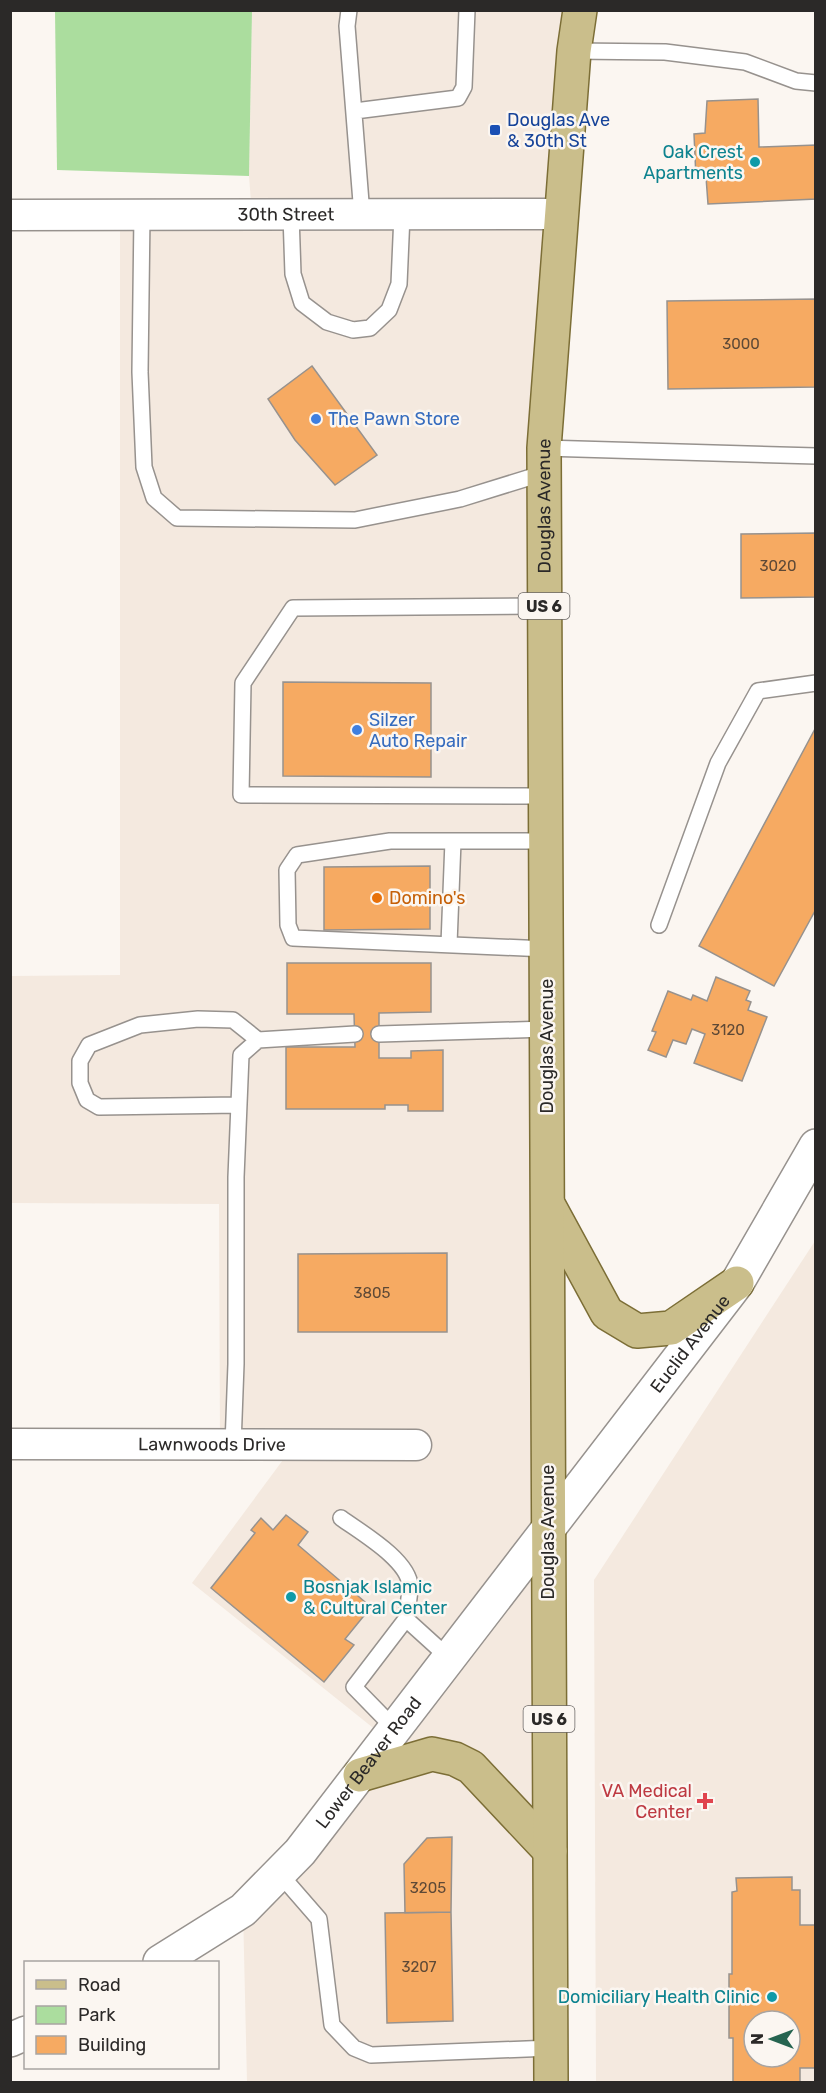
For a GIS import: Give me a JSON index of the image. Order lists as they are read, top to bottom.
{
  "streets": {
    "main road": ["Douglas Avenue", "US 6"],
    "street": [
      "30th Street",
      "Euclid Avenue",
      "Lawnwoods Drive",
      "Lower Beaver Road"
    ]
  },
  "crossings": [
    ["30th Street", "Douglas Avenue"],
    ["Douglas Avenue", "Euclid Avenue"],
    ["Douglas Avenue", "Lower Beaver Road"],
    ["Euclid Avenue", "Lower Beaver Road"]
  ],
  "places": {
    "transit": ["Douglas Ave & 30th St"],
    "other": [
      "Oak Crest Apartments",
      "The Pawn Store",
      "Silzer Auto Repair",
      "Domino's",
      "Bosnjak Islamic & Cultural Center",
      "Domiciliary Health Clinic"
    ],
    "health": ["VA Medical Center"]
  },
  "house_numbers": [
    "3000",
    "3020",
    "3120",
    "3805",
    "3205",
    "3207"
  ],
  "legend": ["Road", "Park", "Building"],
  "north": "left"
}
